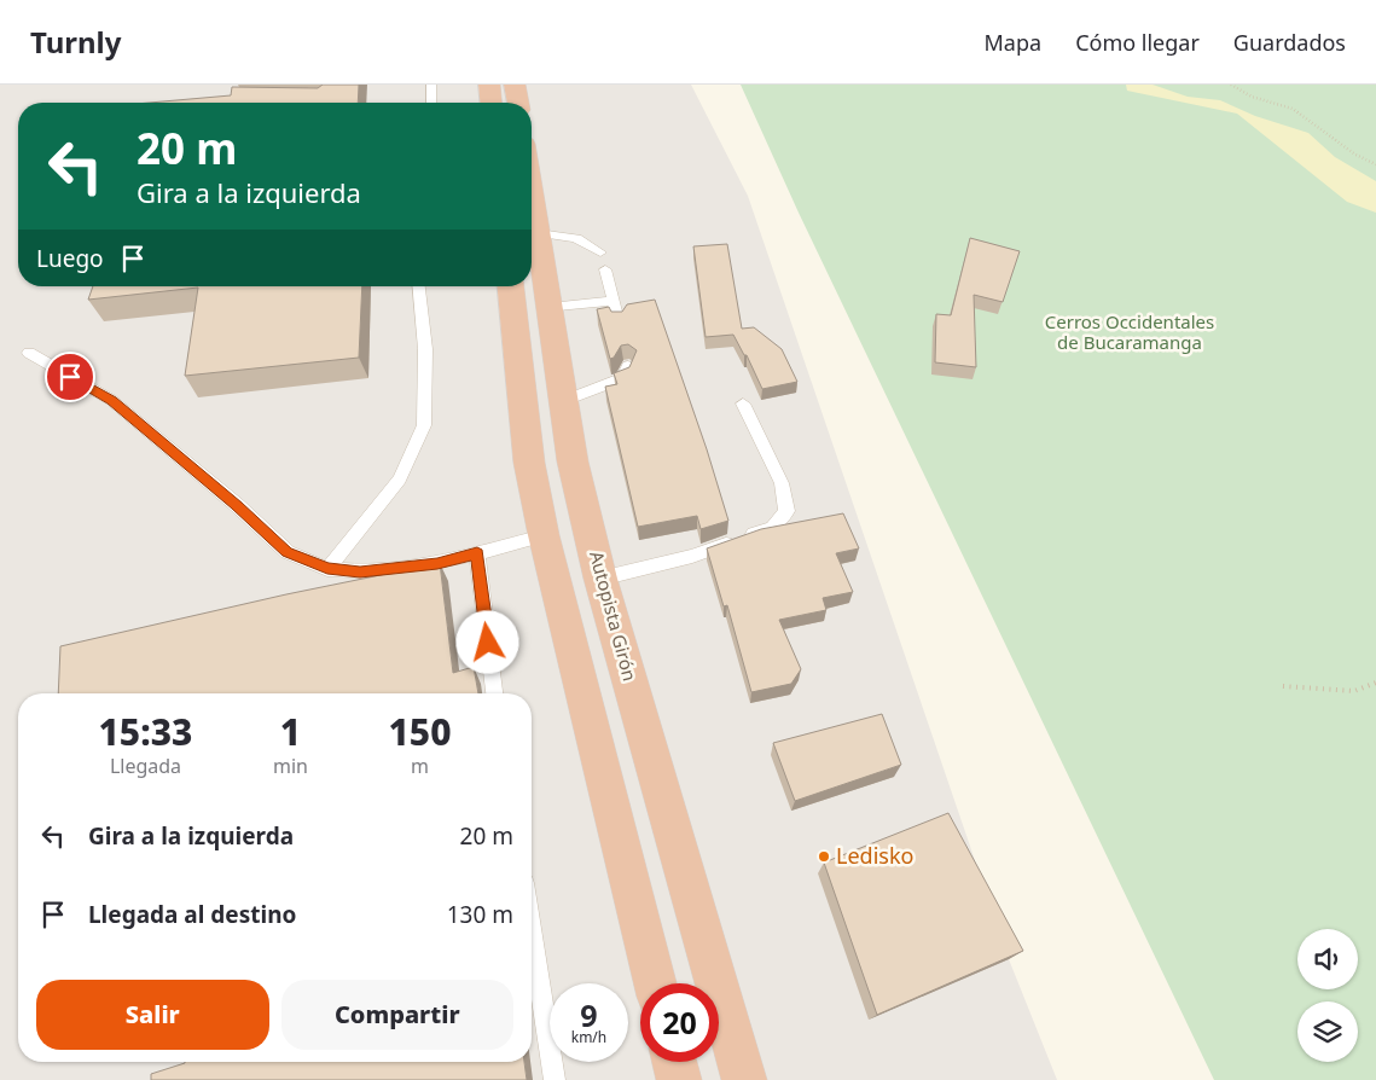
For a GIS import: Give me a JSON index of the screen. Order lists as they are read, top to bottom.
{
  "streets": {
    "highway": ["Autopista Girón"]
  },
  "parks": ["Cerros Occidentales de Bucaramanga"],
  "places": ["Ledisko"],
  "page": {
    "header": "Turnly",
    "nav": ["Mapa", "Cómo llegar", "Guardados"],
    "turn": ["20 m", "Gira a la izquierda"],
    "then": "Luego",
    "eta": [
      "15:33",
      "Llegada",
      "1",
      "min",
      "150",
      "m"
    ],
    "list": [
      {
        "name": "Gira a la izquierda",
        "value": "20 m"
      },
      {
        "name": "Llegada al destino",
        "value": "130 m"
      }
    ],
    "buttons": ["Salir", "Compartir"],
    "speed": "9 km/h",
    "limit": "20"
  }
}
